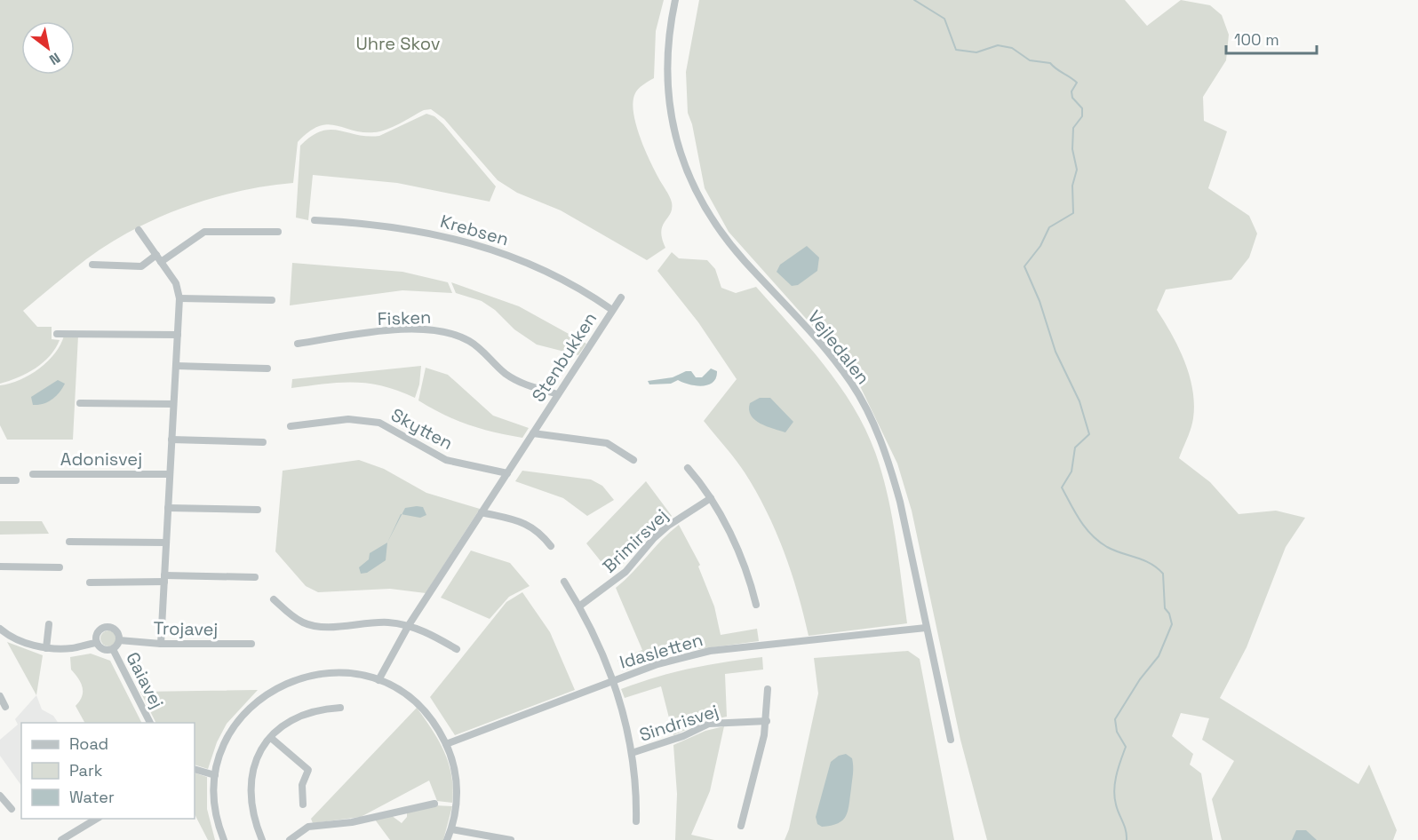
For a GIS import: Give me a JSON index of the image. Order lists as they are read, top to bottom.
{
  "streets": {
    "street": [
      "Krebsen",
      "Fisken",
      "Vejledalen",
      "Stenbukken",
      "Skytten",
      "Adonisvej",
      "Brimirsvej",
      "Trojavej",
      "Idasletten",
      "Gaiavej",
      "Sindrisvej"
    ]
  },
  "crossings": [
    ["Krebsen", "Stenbukken"],
    ["Fisken", "Stenbukken"],
    ["Vejledalen", "Idasletten"],
    ["Stenbukken", "Skytten"],
    ["Trojavej", "Gaiavej"],
    ["Idasletten", "Sindrisvej"]
  ],
  "parks": ["Uhre Skov"],
  "legend": ["Road", "Park", "Water"],
  "scale_bar": "100 m",
  "north": "bottom right"
}
